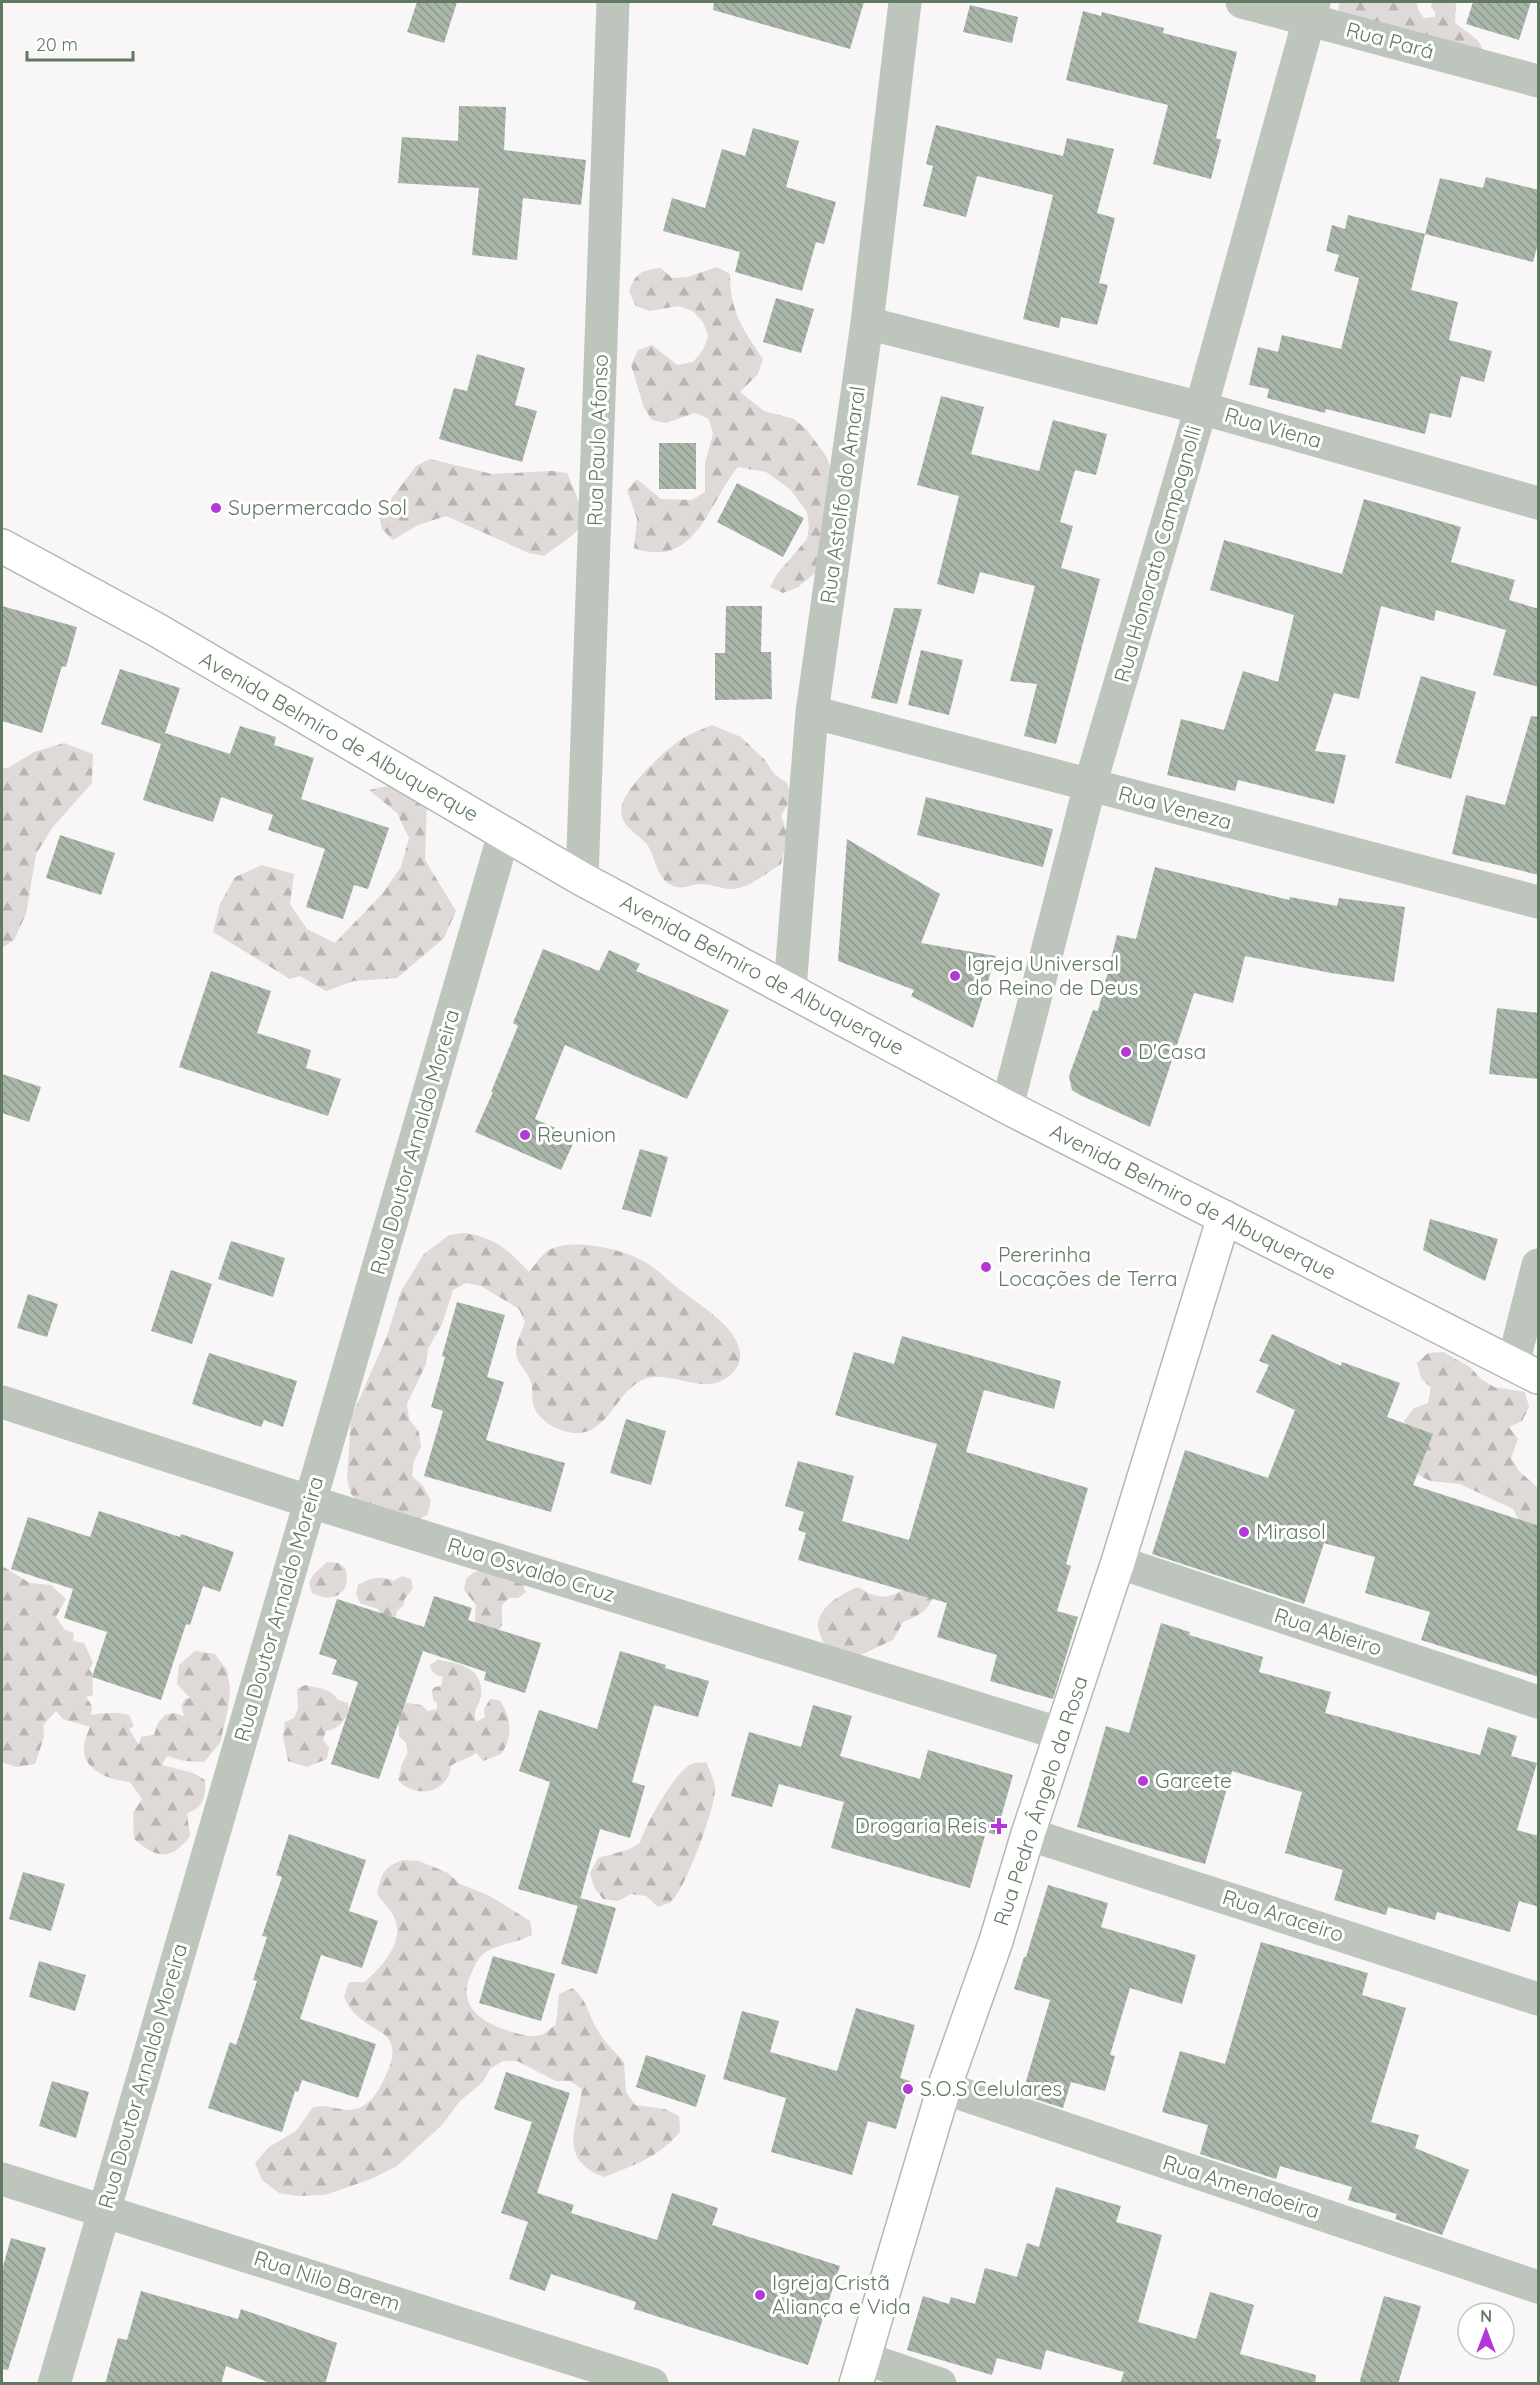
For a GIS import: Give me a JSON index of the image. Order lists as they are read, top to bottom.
{
  "streets": {
    "main road": ["Avenida Belmiro de Albuquerque", "Rua Pedro Ângelo da Rosa"],
    "street": [
      "Rua Pará",
      "Rua Viena",
      "Rua Paulo Afonso",
      "Rua Astolfo do Amaral",
      "Rua Honorato Campagnolli",
      "Rua Veneza",
      "Rua Doutor Arnaldo Moreira",
      "Rua Osvaldo Cruz",
      "Rua Abieiro",
      "Rua Araceiro",
      "Rua Amendoeira",
      "Rua Nilo Barem"
    ]
  },
  "crossings": [
    ["Rua Pará", "Rua Honorato Campagnolli"],
    ["Rua Viena", "Rua Astolfo do Amaral"],
    ["Rua Viena", "Rua Honorato Campagnolli"],
    ["Rua Paulo Afonso", "Avenida Belmiro de Albuquerque"],
    ["Rua Astolfo do Amaral", "Avenida Belmiro de Albuquerque"],
    ["Rua Astolfo do Amaral", "Rua Veneza"],
    ["Rua Honorato Campagnolli", "Avenida Belmiro de Albuquerque"],
    ["Rua Honorato Campagnolli", "Rua Veneza"],
    ["Avenida Belmiro de Albuquerque", "Rua Doutor Arnaldo Moreira"],
    ["Avenida Belmiro de Albuquerque", "Rua Pedro Ângelo da Rosa"],
    ["Rua Doutor Arnaldo Moreira", "Rua Osvaldo Cruz"],
    ["Rua Doutor Arnaldo Moreira", "Rua Nilo Barem"],
    ["Rua Osvaldo Cruz", "Rua Pedro Ângelo da Rosa"],
    ["Rua Abieiro", "Rua Pedro Ângelo da Rosa"],
    ["Rua Pedro Ângelo da Rosa", "Rua Araceiro"],
    ["Rua Pedro Ângelo da Rosa", "Rua Amendoeira"]
  ],
  "places": {
    "other": [
      "Supermercado Sol",
      "Igreja Universal do Reino de Deus",
      "D'Casa",
      "Reunion",
      "Pererinha Locações de Terra",
      "Mirasol",
      "Garcete",
      "S.O.S Celulares",
      "Igreja Cristã Aliança e Vida"
    ],
    "health": ["Drogaria Reis"]
  },
  "scale_bar": "20 m",
  "north": "top"
}
